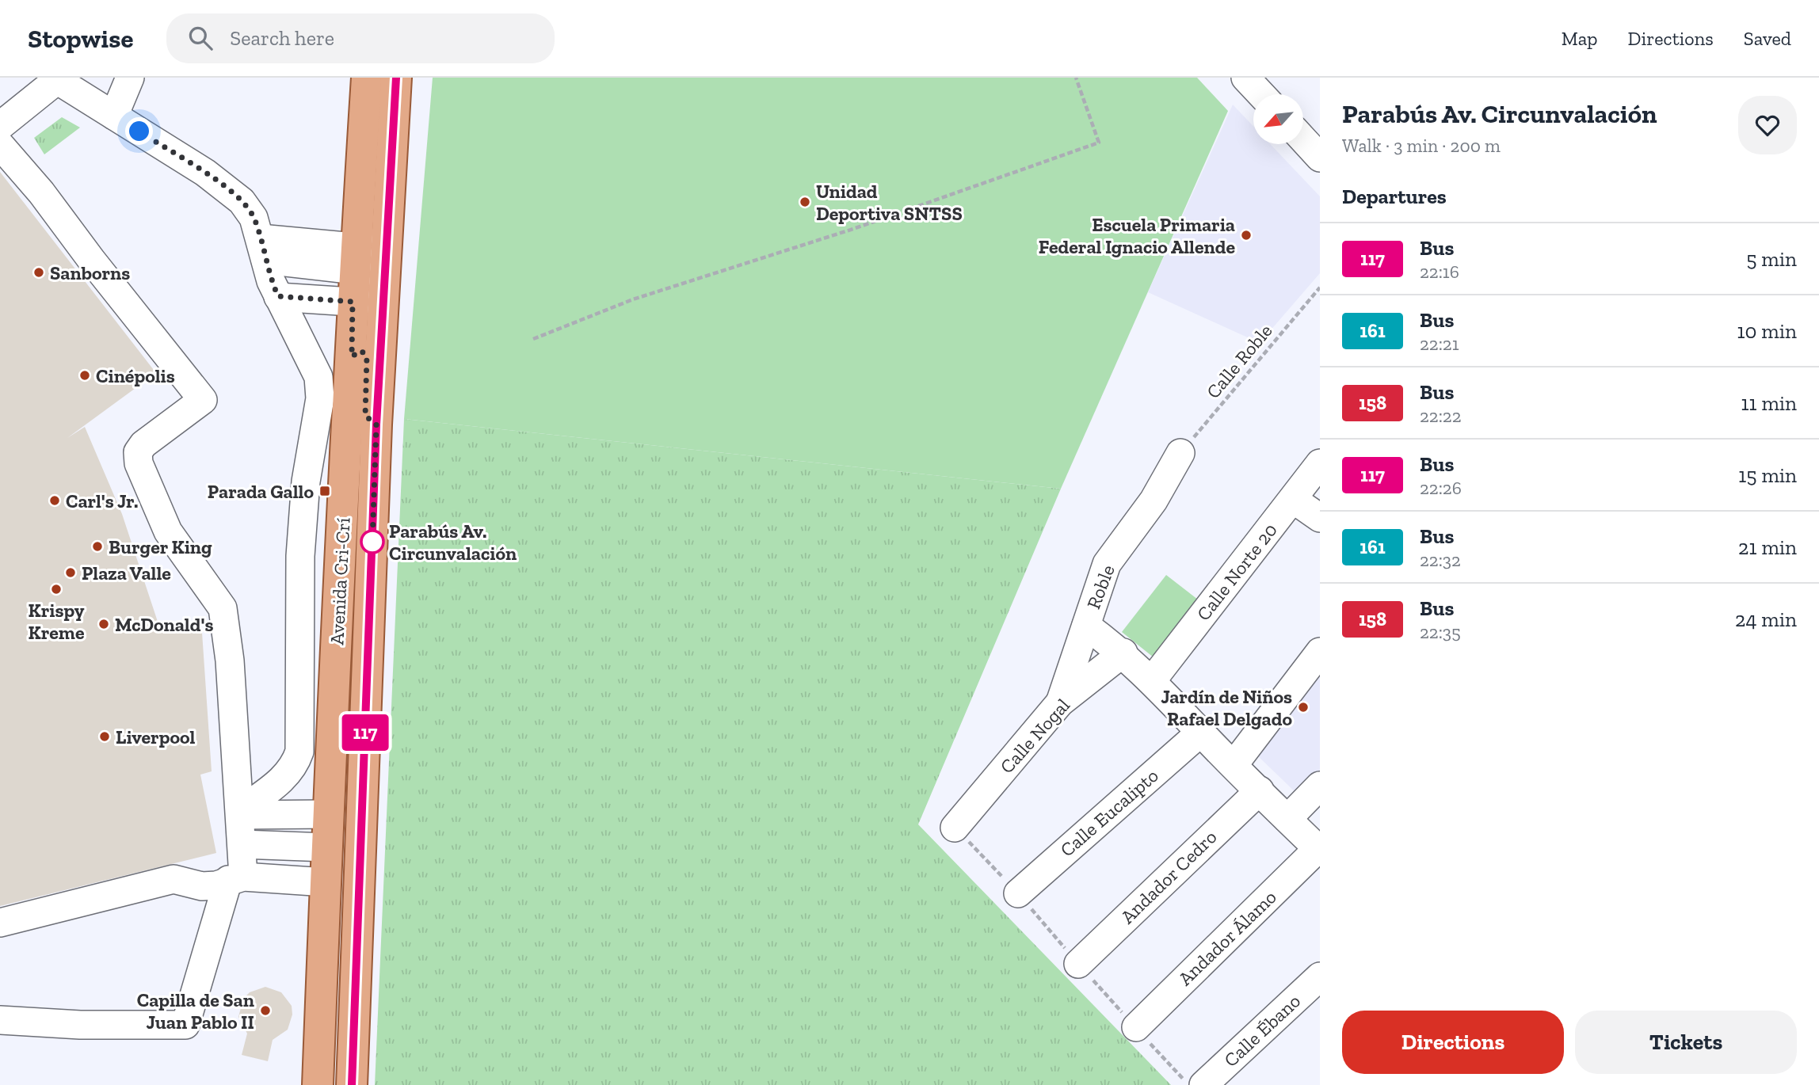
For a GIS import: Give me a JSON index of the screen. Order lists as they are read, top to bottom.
{
  "streets": {
    "main road": ["Avenida Cri-Crí"],
    "street": [
      "Calle Norte 20",
      "Roble",
      "Calle Nogal",
      "Calle Eucalipto",
      "Andador Cedro",
      "Andador Álamo",
      "Calle Ébano"
    ],
    "path": ["Calle Roble"]
  },
  "crossings": [
    ["Calle Roble", "Roble"],
    ["Roble", "Calle Nogal"]
  ],
  "places": {
    "other": [
      "Unidad Deportiva SNTSS",
      "Escuela Primaria Federal Ignacio Allende",
      "Sanborns",
      "Cinépolis",
      "Carl's Jr.",
      "Parabús Av. Circunvalación",
      "Burger King",
      "Plaza Valle",
      "Krispy Kreme",
      "McDonald's",
      "Jardín de Niños Rafael Delgado",
      "Liverpool",
      "Capilla de San Juan Pablo II"
    ],
    "transit": ["Parada Gallo"]
  },
  "lines": ["bus line 117"],
  "north": "bottom left",
  "page": {
    "header": "Stopwise",
    "search": "Search here",
    "nav": ["Map", "Directions", "Saved"],
    "on_map": "117",
    "heading": [
      ["Parabús Av. Circunvalación", "Walk · 3 min · 200 m"],
      "Departures"
    ],
    "list": [
      {
        "mark": "117",
        "name": "Bus",
        "note": "22:16",
        "value": "5 min"
      },
      {
        "mark": "161",
        "name": "Bus",
        "note": "22:21",
        "value": "10 min"
      },
      {
        "mark": "158",
        "name": "Bus",
        "note": "22:22",
        "value": "11 min"
      },
      {
        "mark": "117",
        "name": "Bus",
        "note": "22:26",
        "value": "15 min"
      },
      {
        "mark": "161",
        "name": "Bus",
        "note": "22:32",
        "value": "21 min"
      },
      {
        "mark": "158",
        "name": "Bus",
        "note": "22:35",
        "value": "24 min"
      }
    ],
    "buttons": ["Directions", "Tickets"]
  }
}
